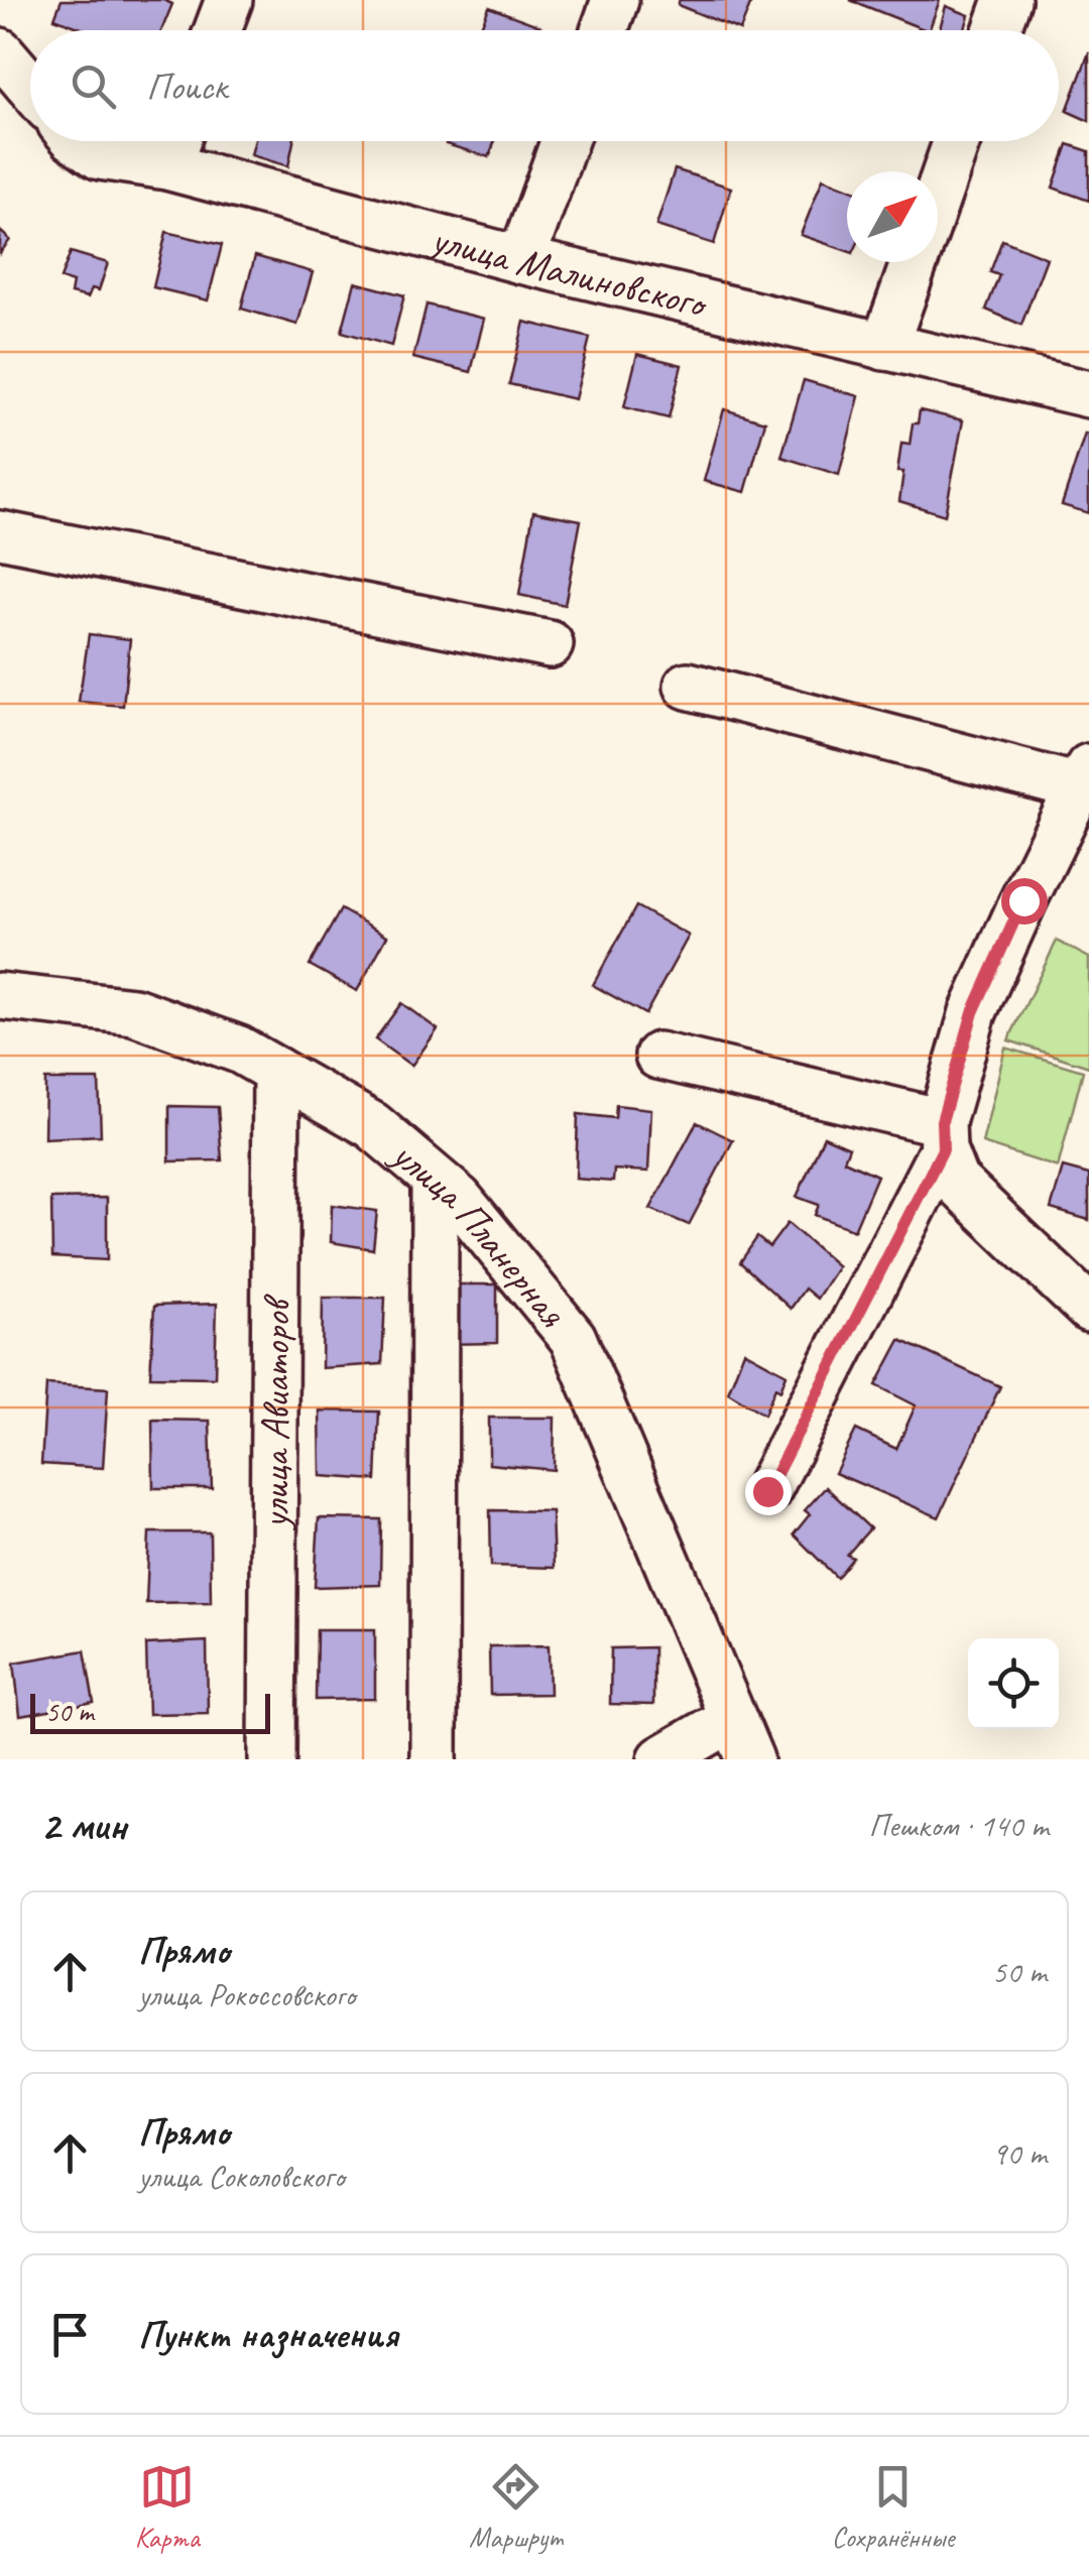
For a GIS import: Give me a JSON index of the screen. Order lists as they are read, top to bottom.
{
  "streets": {
    "street": ["улица Малиновского", "улица Планерная", "улица Авиаторов"]
  },
  "crossings": [
    ["улица Планерная", "улица Авиаторов"]
  ],
  "scale_bar": "50 m",
  "north": "top right",
  "page": {
    "search": "Поиск",
    "scale": "50 m",
    "heading": ["2 мин", "Пешком · 140 m"],
    "list": [
      ["Прямо", "улица Рокоссовского", "50 m"],
      ["Прямо", "улица Соколовского", "90 m"],
      "Пункт назначения"
    ],
    "nav": ["Карта", "Маршрут", "Сохранённые"]
  }
}
